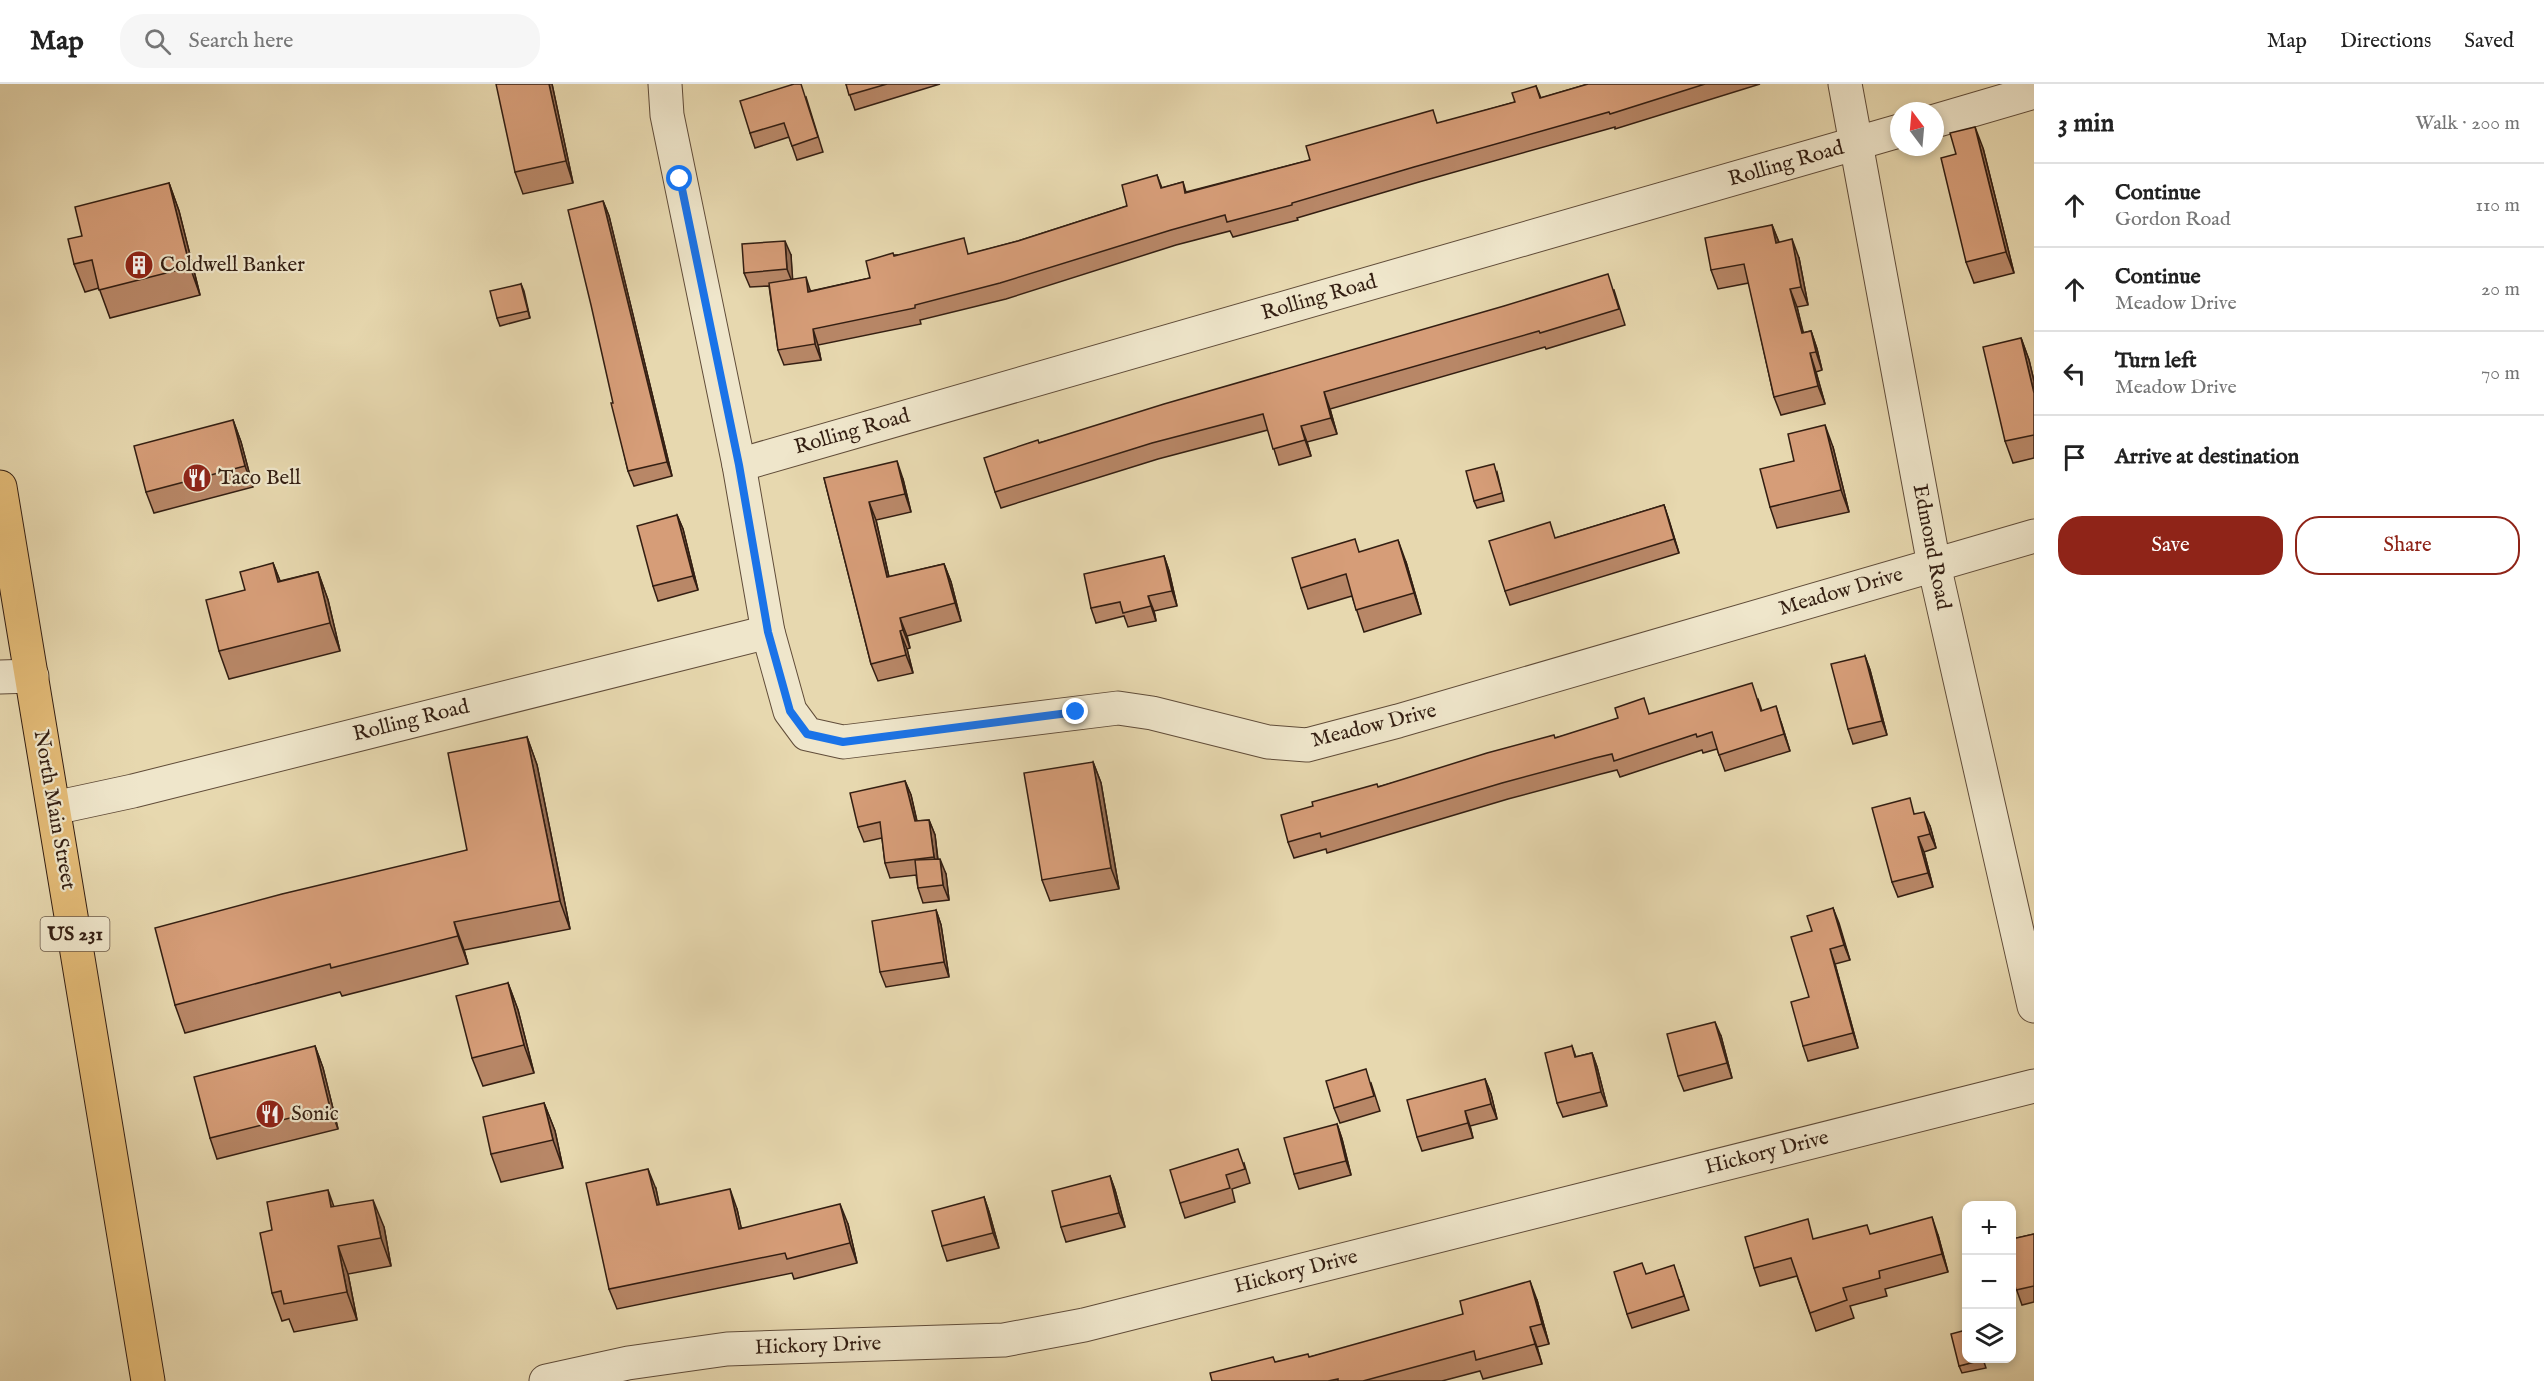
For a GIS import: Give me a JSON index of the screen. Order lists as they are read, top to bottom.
{
  "streets": {
    "highway": ["North Main Street", "US 231"],
    "street": [
      "Rolling Road",
      "Edmond Road",
      "Meadow Drive",
      "Hickory Drive"
    ]
  },
  "crossings": [
    ["Rolling Road", "Edmond Road"],
    ["Rolling Road", "Meadow Drive"],
    ["Rolling Road", "North Main Street"],
    ["Edmond Road", "Meadow Drive"]
  ],
  "places": {
    "building": ["Coldwell Banker"],
    "restaurant": ["Taco Bell", "Sonic"]
  },
  "north": "top",
  "page": {
    "header": "Map",
    "search": "Search here",
    "nav": ["Map", "Directions", "Saved"],
    "heading": ["3 min", "Walk · 200 m"],
    "list": [
      ["Continue", "Gordon Road", "110 m"],
      ["Continue", "Meadow Drive", "20 m"],
      ["Turn left", "Meadow Drive", "70 m"],
      "Arrive at destination"
    ],
    "buttons": ["Save", "Share"],
    "map_buttons": ["+", "−"]
  }
}
